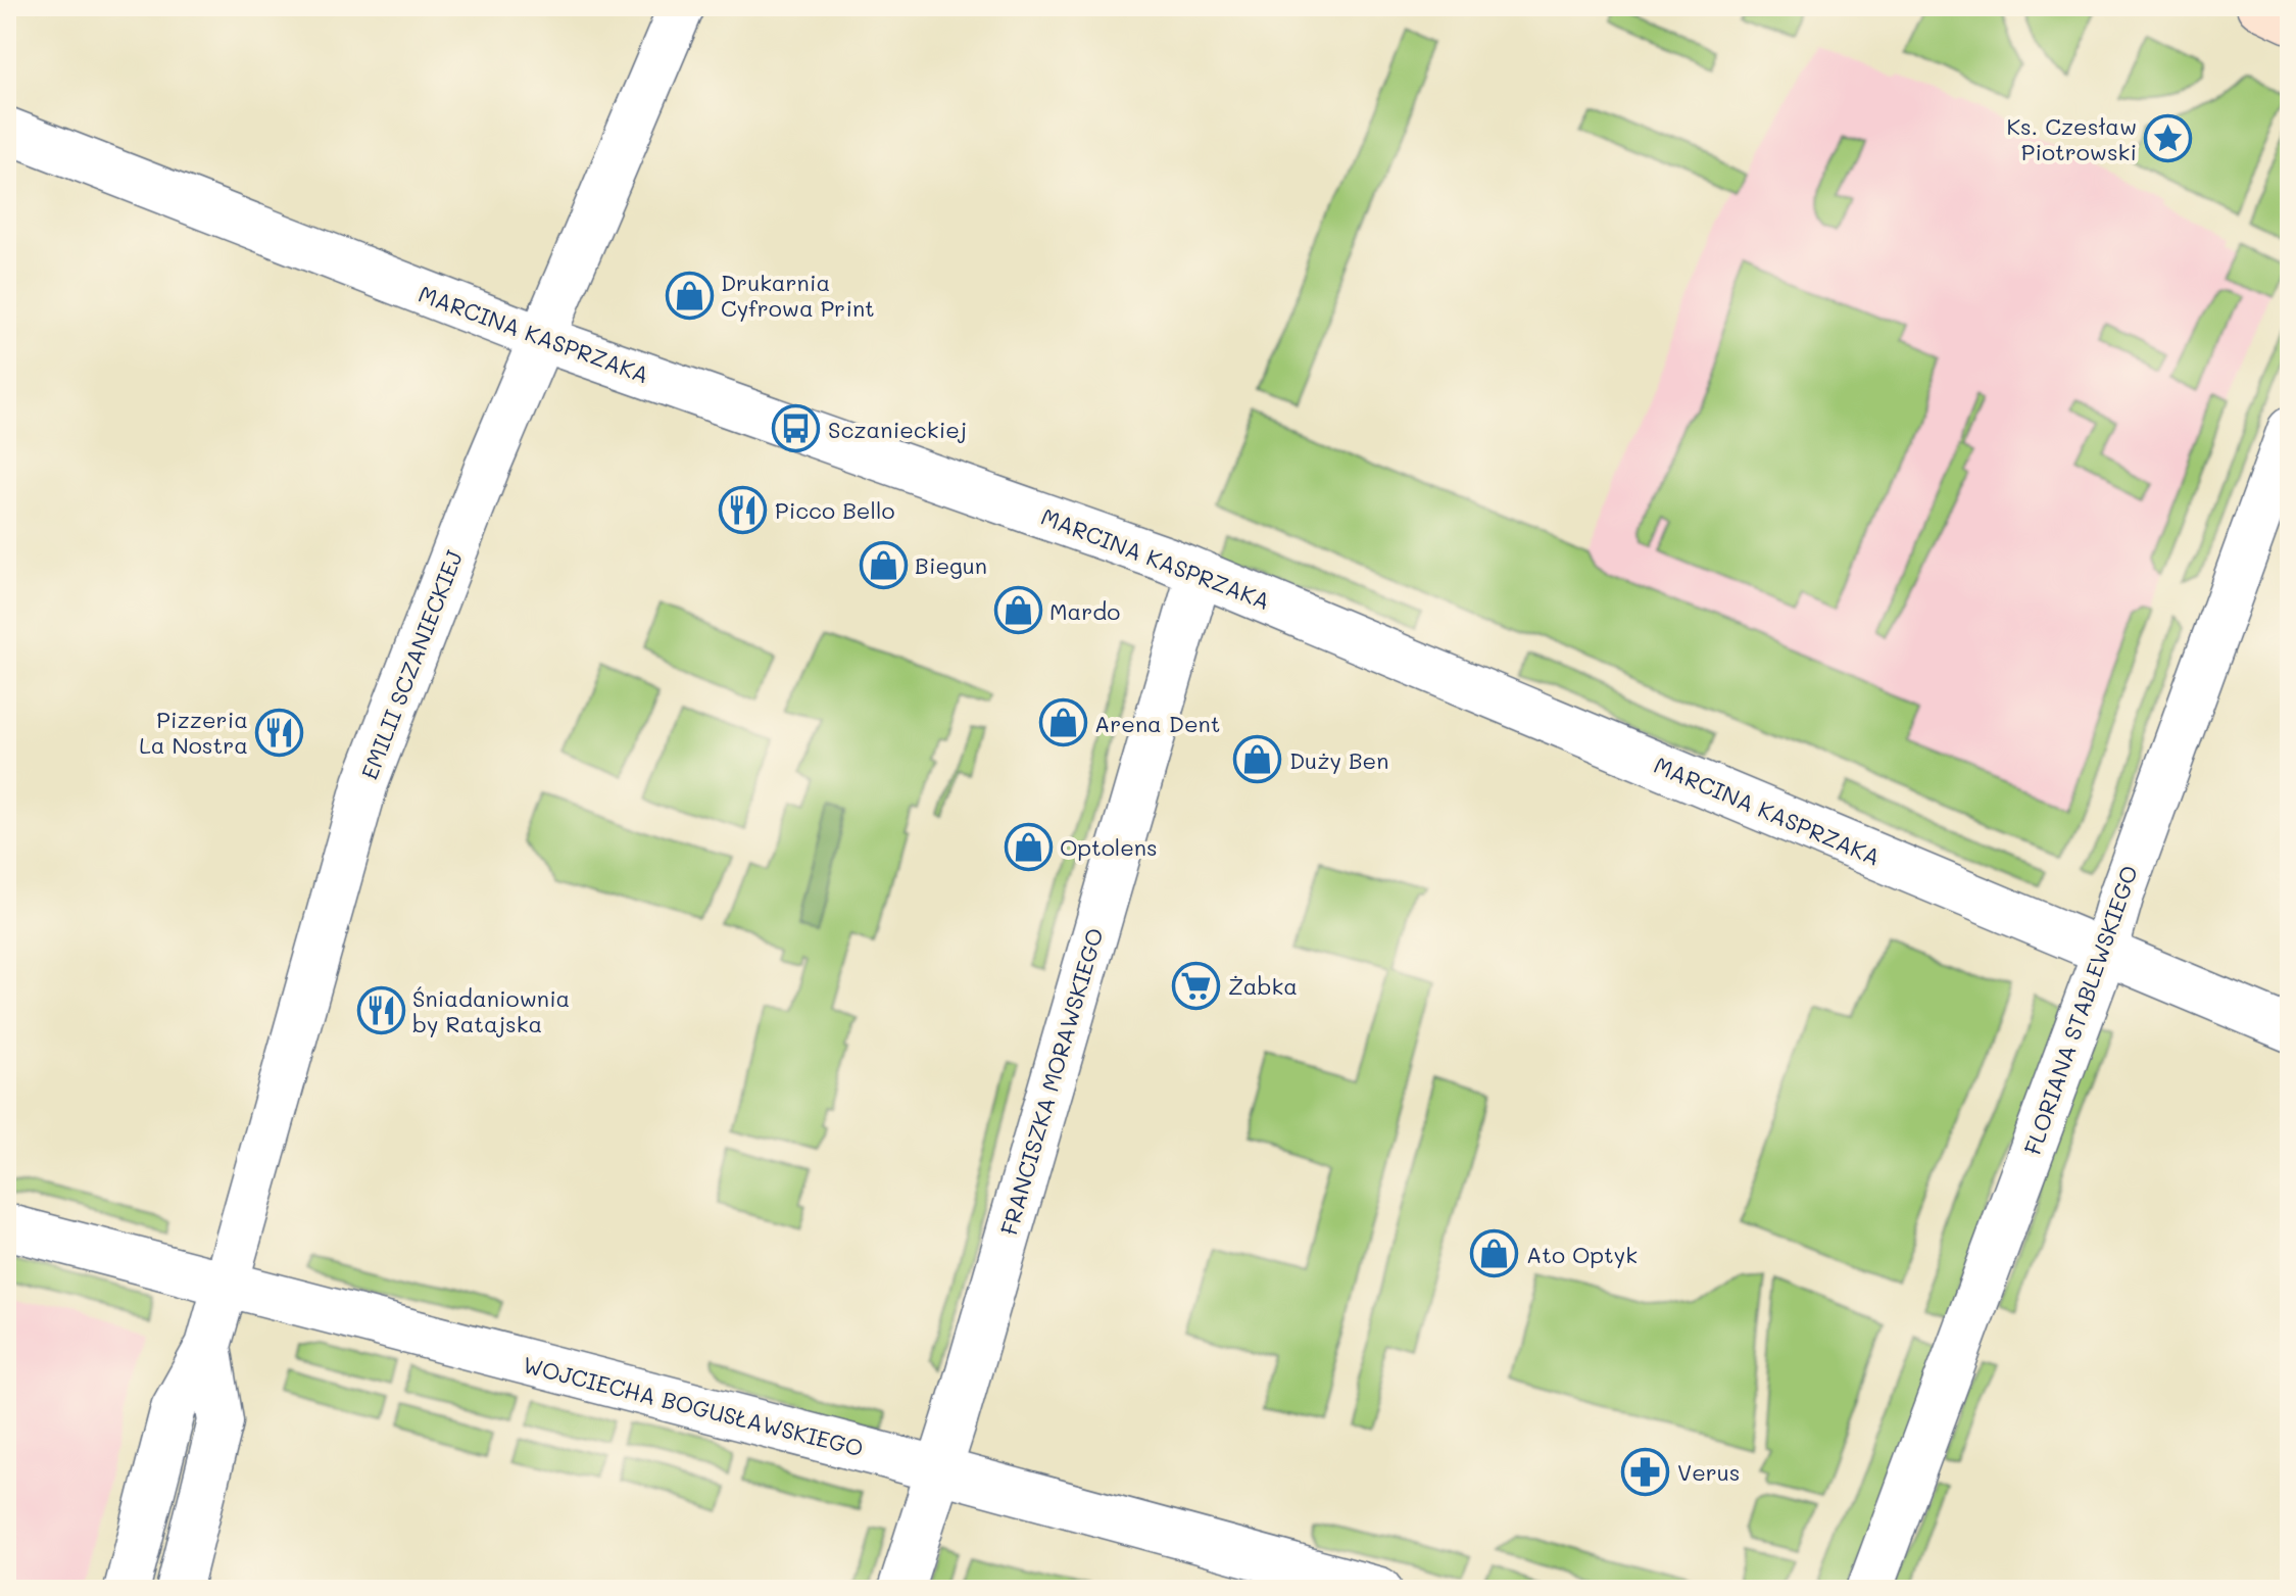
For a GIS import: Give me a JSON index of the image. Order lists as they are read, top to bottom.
{
  "streets": {
    "street": [
      "MARCINA KASPRZAKA",
      "EMILII SCZANIECKIEJ",
      "FLORIANA STABLEWSKIEGO",
      "FRANCISZKA MORAWSKIEGO",
      "WOJCIECHA BOGUSŁAWSKIEGO"
    ]
  },
  "crossings": [
    ["MARCINA KASPRZAKA", "EMILII SCZANIECKIEJ"],
    ["MARCINA KASPRZAKA", "FLORIANA STABLEWSKIEGO"],
    ["MARCINA KASPRZAKA", "FRANCISZKA MORAWSKIEGO"],
    ["EMILII SCZANIECKIEJ", "WOJCIECHA BOGUSŁAWSKIEGO"],
    ["FRANCISZKA MORAWSKIEGO", "WOJCIECHA BOGUSŁAWSKIEGO"]
  ],
  "places": {
    "place": ["Ks. Czesław Piotrowski"],
    "shop": [
      "Drukarnia Cyfrowa Print",
      "Biegun",
      "Mardo",
      "Arena Dent",
      "Duży Ben",
      "Optolens",
      "Ato Optyk"
    ],
    "bus stop": ["Sczanieckiej"],
    "restaurant": ["Picco Bello", "Pizzeria La Nostra", "Śniadaniownia by Ratajska"],
    "supermarket": ["Żabka"],
    "pharmacy": ["Verus"]
  }
}
